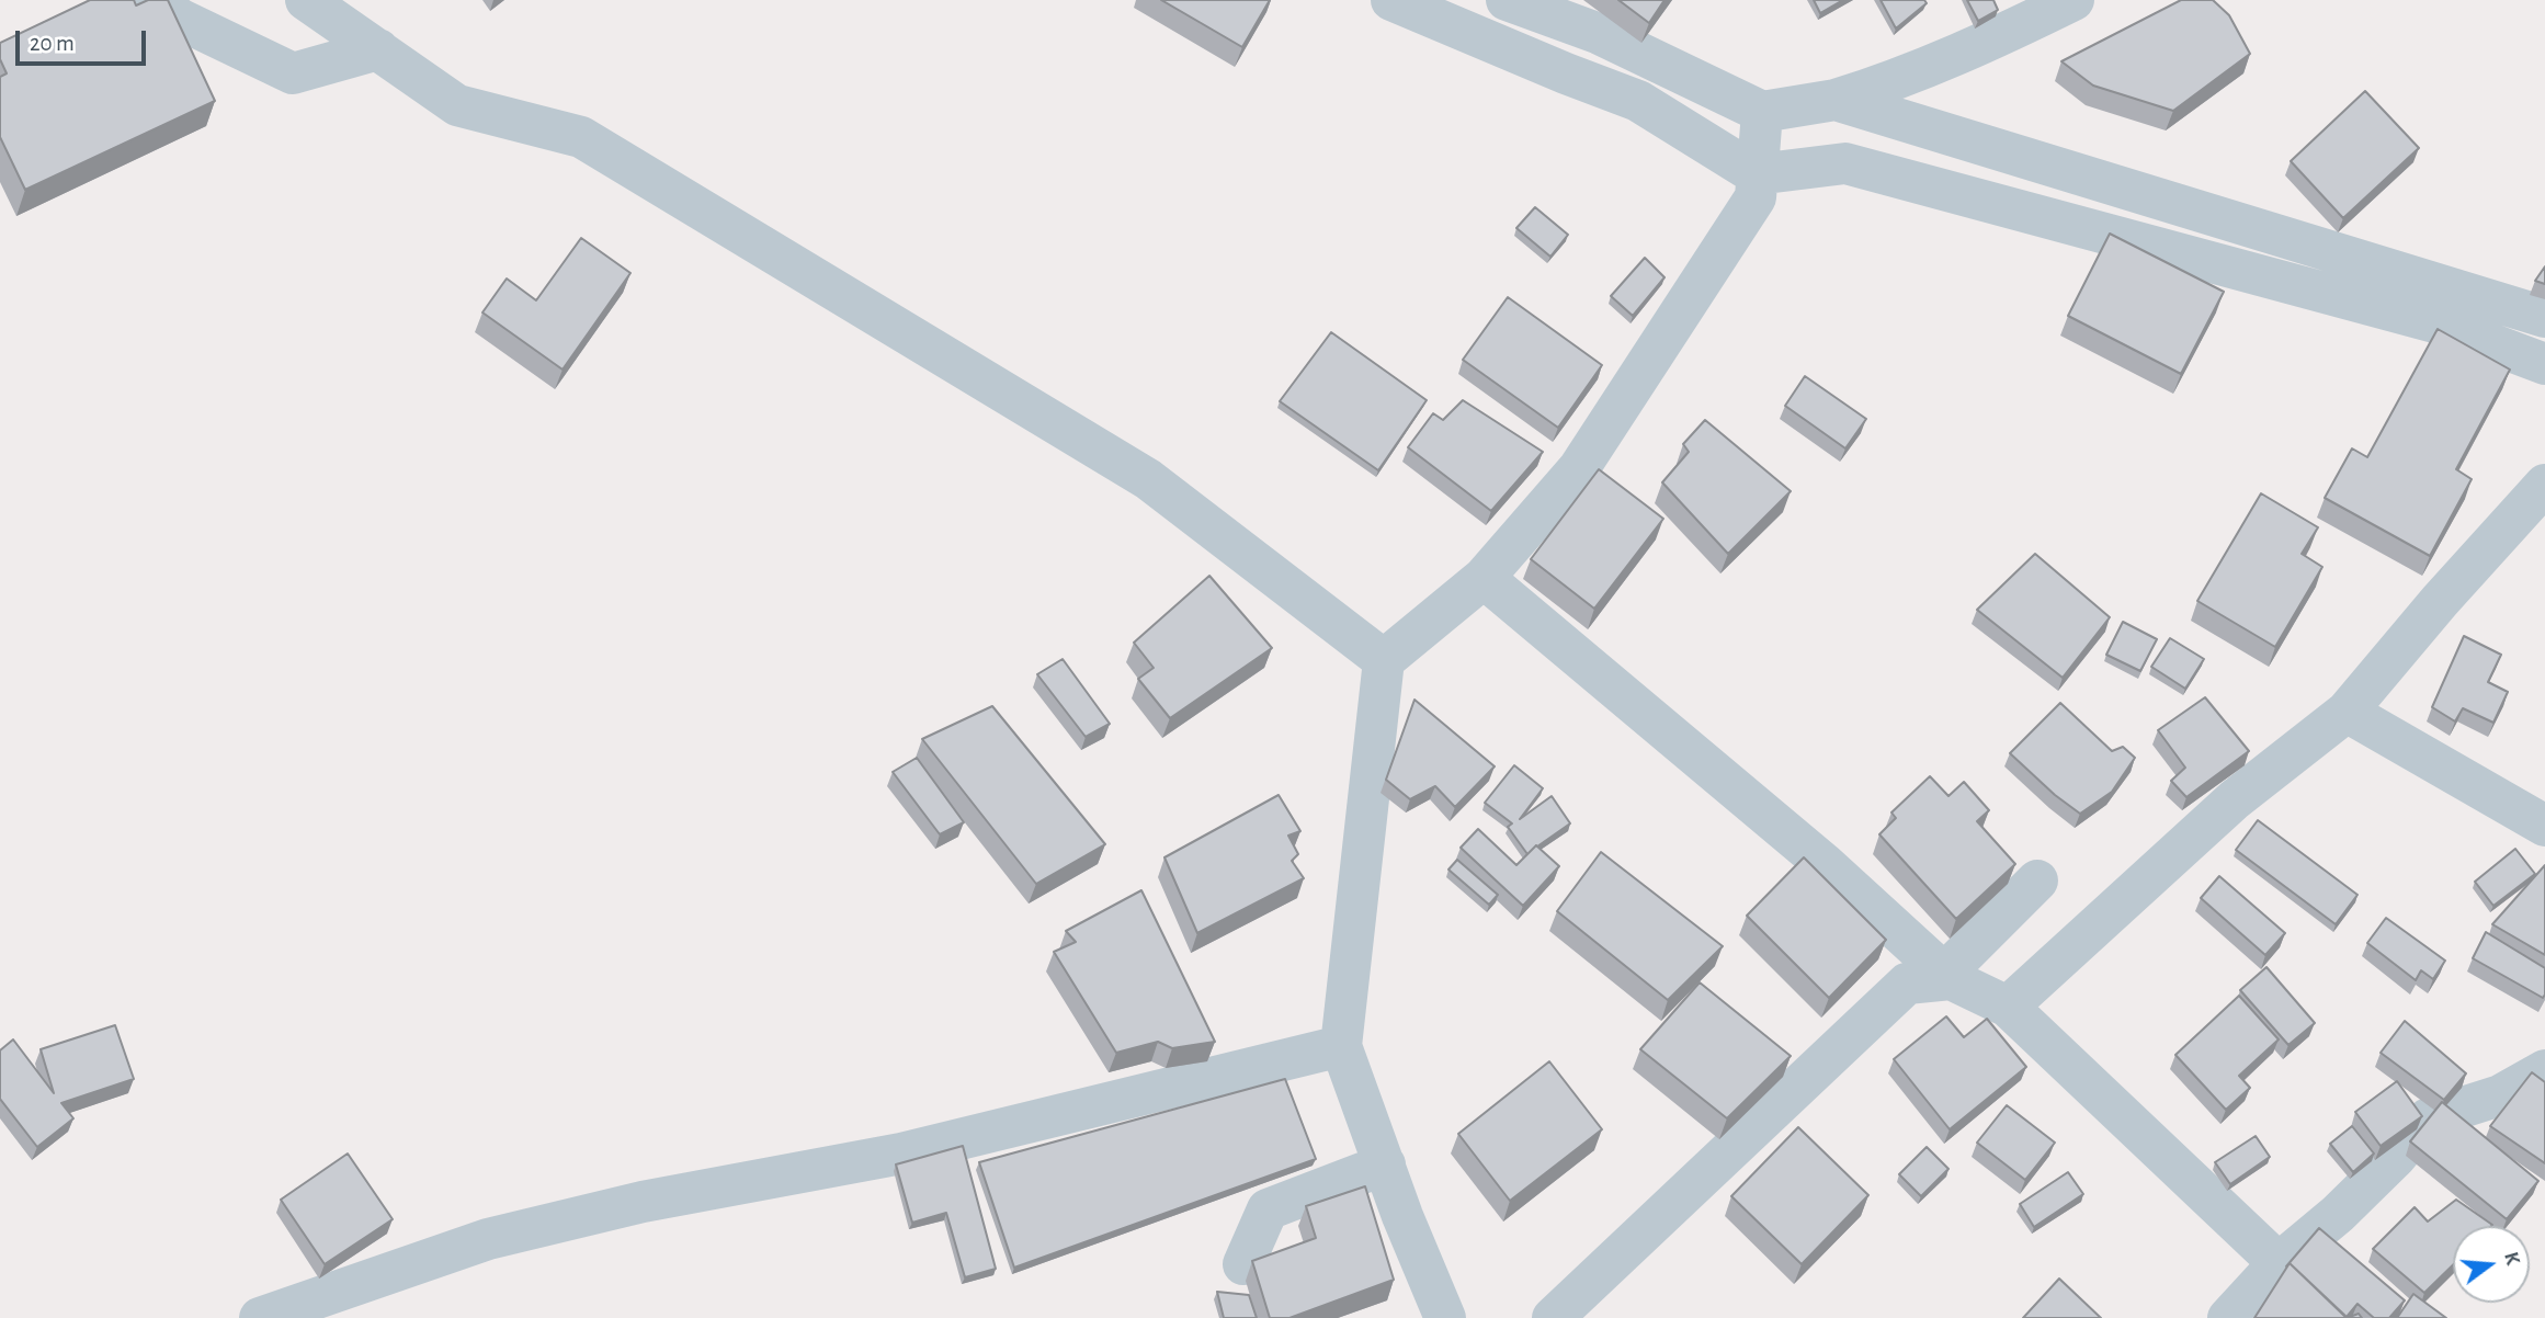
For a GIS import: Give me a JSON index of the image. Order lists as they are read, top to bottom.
{
  "scale_bar": "20 m",
  "north": "right"
}
